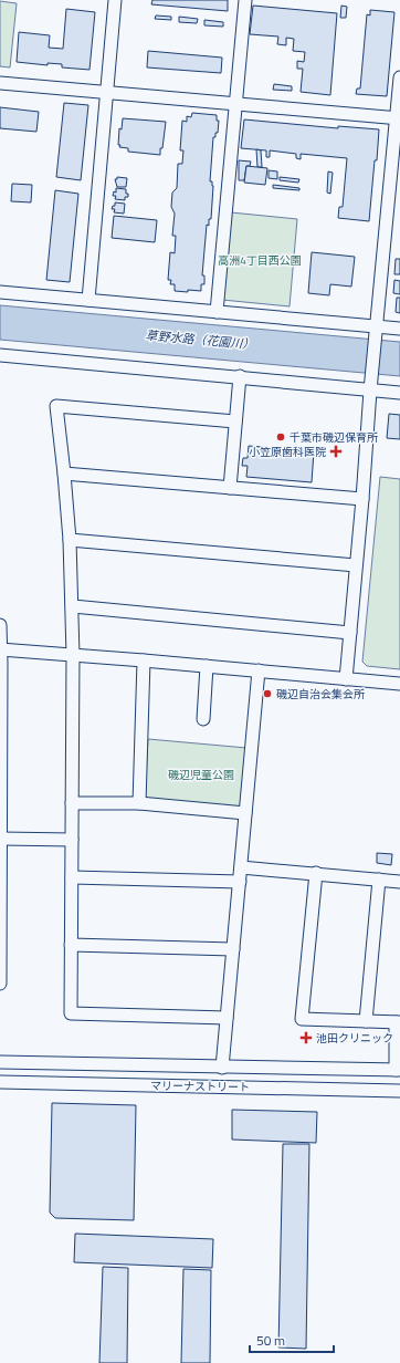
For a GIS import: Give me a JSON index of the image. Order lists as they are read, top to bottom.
{
  "streets": {
    "street": ["マリーナストリート"]
  },
  "water": ["草野水路（花園川）"],
  "parks": ["高洲4丁目西公園", "磯辺児童公園"],
  "places": {
    "other": ["千葉市磯辺保育所", "磯辺自治会集会所"],
    "health": ["小笠原歯科医院", "池田クリニック"]
  },
  "scale_bar": "50 m"
}
